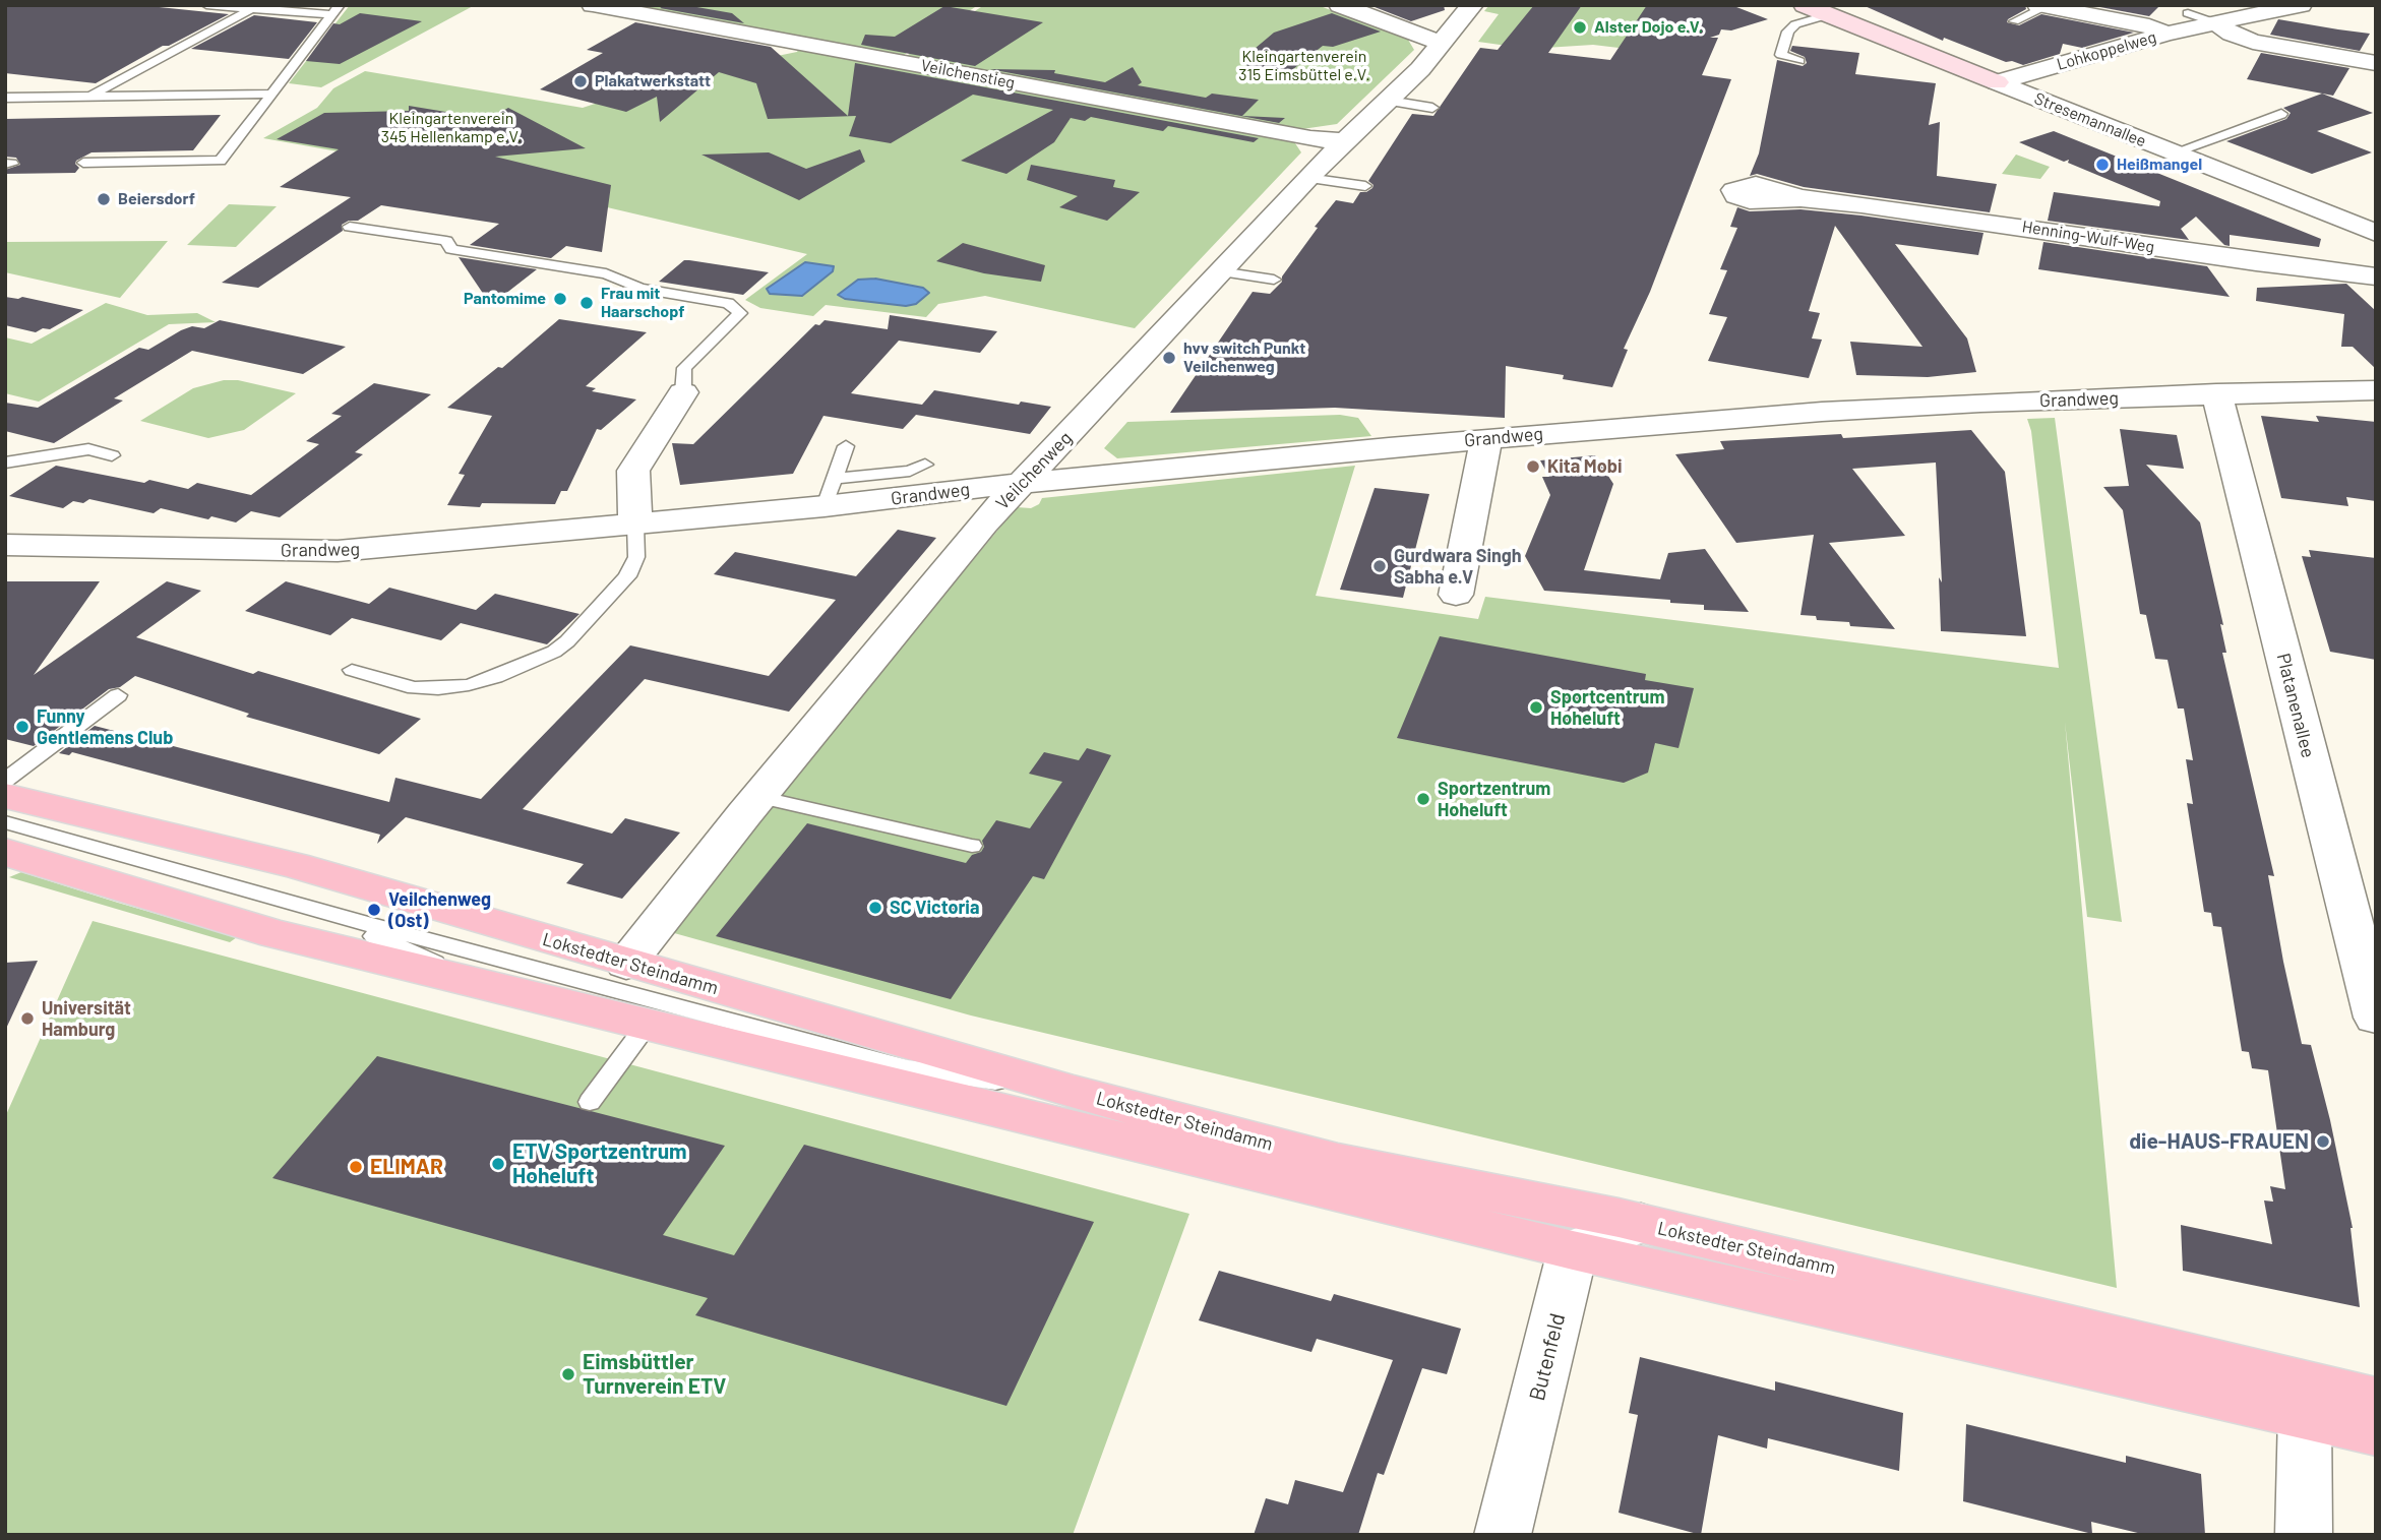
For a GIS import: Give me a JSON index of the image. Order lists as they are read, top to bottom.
{
  "streets": {
    "main road": ["Lokstedter Steindamm"],
    "street": [
      "Lohkoppelweg",
      "Veilchenstieg",
      "Stresemannallee",
      "Henning-Wulf-Weg",
      "Grandweg",
      "Veilchenweg",
      "Platanenallee",
      "Butenfeld"
    ]
  },
  "crossings": [
    ["Lohkoppelweg", "Stresemannallee"],
    ["Veilchenstieg", "Veilchenweg"],
    ["Grandweg", "Veilchenweg"],
    ["Grandweg", "Platanenallee"],
    ["Veilchenweg", "Lokstedter Steindamm"],
    ["Lokstedter Steindamm", "Butenfeld"]
  ],
  "parks": ["Kleingartenverein 315 Eimsbüttel e.V.", "Kleingartenverein 345 Hellenkamp e.V."],
  "places": [
    "Alster Dojo e.V.",
    "Plakatwerkstatt",
    "Heißmangel",
    "Beiersdorf",
    "Pantomime",
    "Frau mit Haarschopf",
    "hvv switch Punkt Veilchenweg",
    "Kita Mobi",
    "Gurdwara Singh Sabha e.V",
    "Sportcentrum Hoheluft",
    "Funny Gentlemens Club",
    "Sportzentrum Hoheluft",
    "SC Victoria",
    "Veilchenweg (Ost)",
    "Universität Hamburg",
    "die-HAUS-FRAUEN",
    "ETV Sportzentrum Hoheluft",
    "ELIMAR",
    "Eimsbüttler Turnverein ETV"
  ]
}
